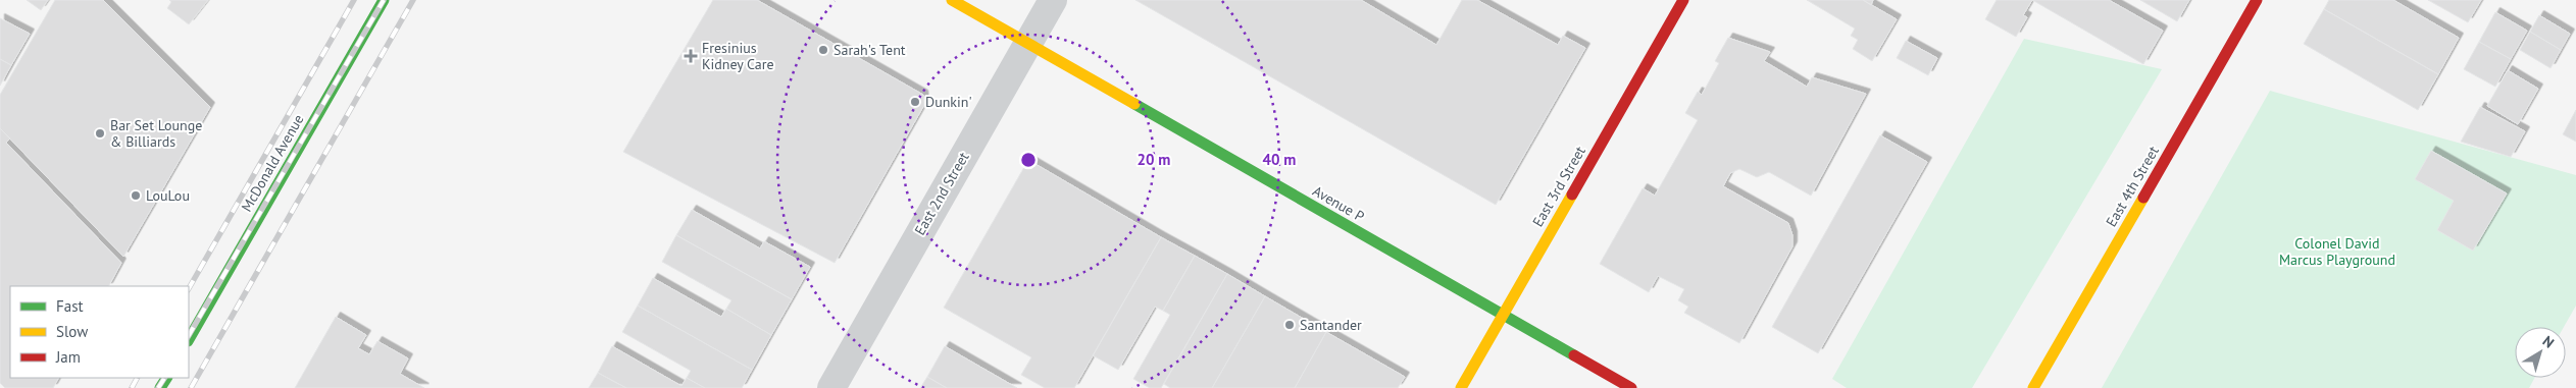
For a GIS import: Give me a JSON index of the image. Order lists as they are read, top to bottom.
{
  "streets": {
    "main road": [
      "McDonald Avenue",
      "East 3rd Street",
      "East 4th Street",
      "Avenue P"
    ],
    "street": ["East 2nd Street"]
  },
  "crossings": [
    ["East 3rd Street", "Avenue P"],
    ["East 2nd Street", "Avenue P"]
  ],
  "parks": ["Colonel David Marcus Playground"],
  "places": {
    "other": [
      "Sarah's Tent",
      "Dunkin'",
      "Bar Set Lounge & Billiards",
      "LouLou",
      "Santander"
    ],
    "health": ["Fresinius Kidney Care"]
  },
  "legend": ["Fast", "Slow", "Jam"],
  "north": "top right",
  "rings": ["20 m", "40 m"]
}
